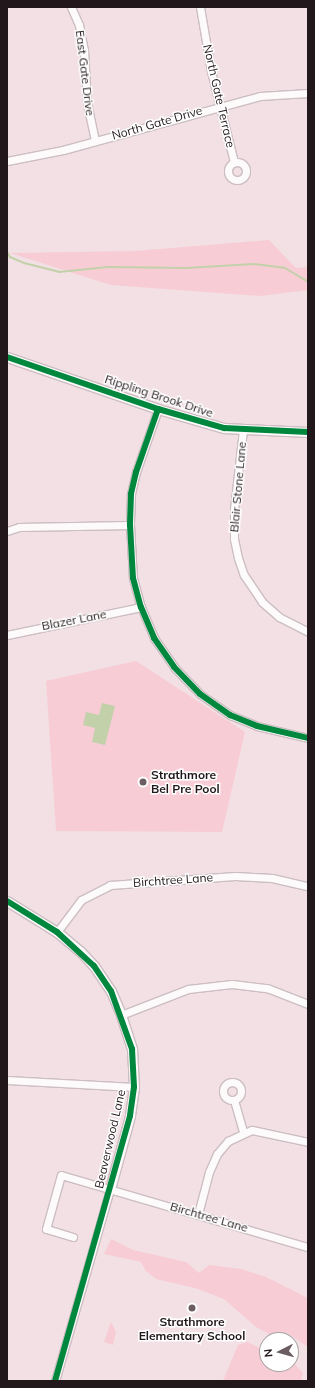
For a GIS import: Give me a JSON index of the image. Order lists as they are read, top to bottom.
{
  "streets": {
    "street": [
      "East Gate Drive",
      "North Gate Terrace",
      "North Gate Drive",
      "Rippling Brook Drive",
      "Blair Stone Lane",
      "Blazer Lane",
      "Birchtree Lane",
      "Beaverwood Lane"
    ]
  },
  "crossings": [
    ["East Gate Drive", "North Gate Drive"],
    ["North Gate Terrace", "North Gate Drive"],
    ["Rippling Brook Drive", "Blair Stone Lane"],
    ["Birchtree Lane", "Beaverwood Lane"]
  ],
  "places": ["Strathmore Bel Pre Pool", "Strathmore Elementary School"],
  "north": "left"
}
